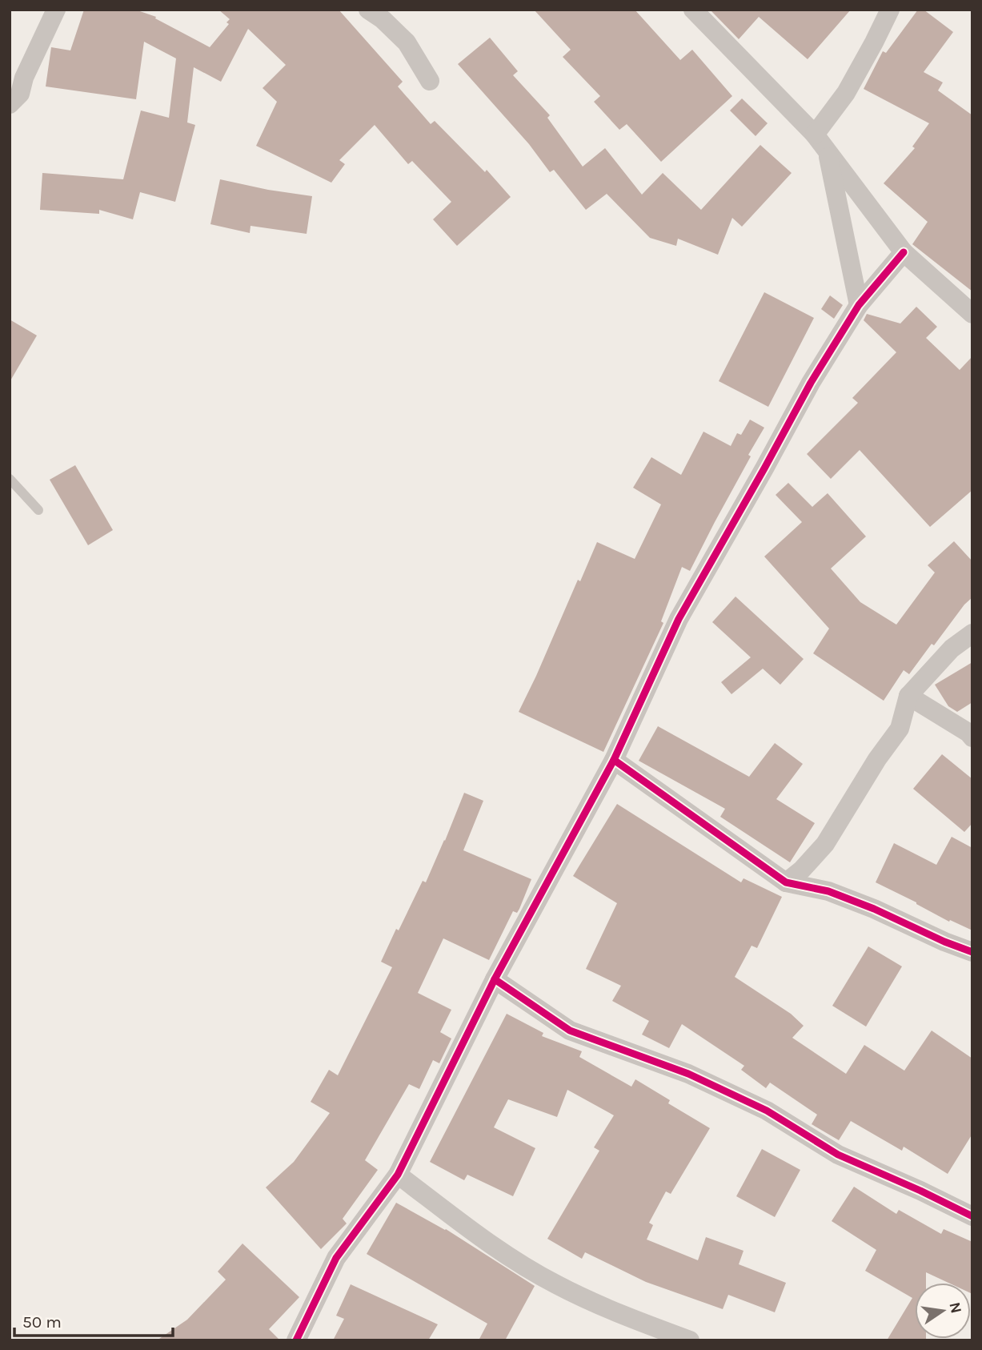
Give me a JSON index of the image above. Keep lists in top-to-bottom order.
{
  "scale_bar": "50 m",
  "north": "right"
}
